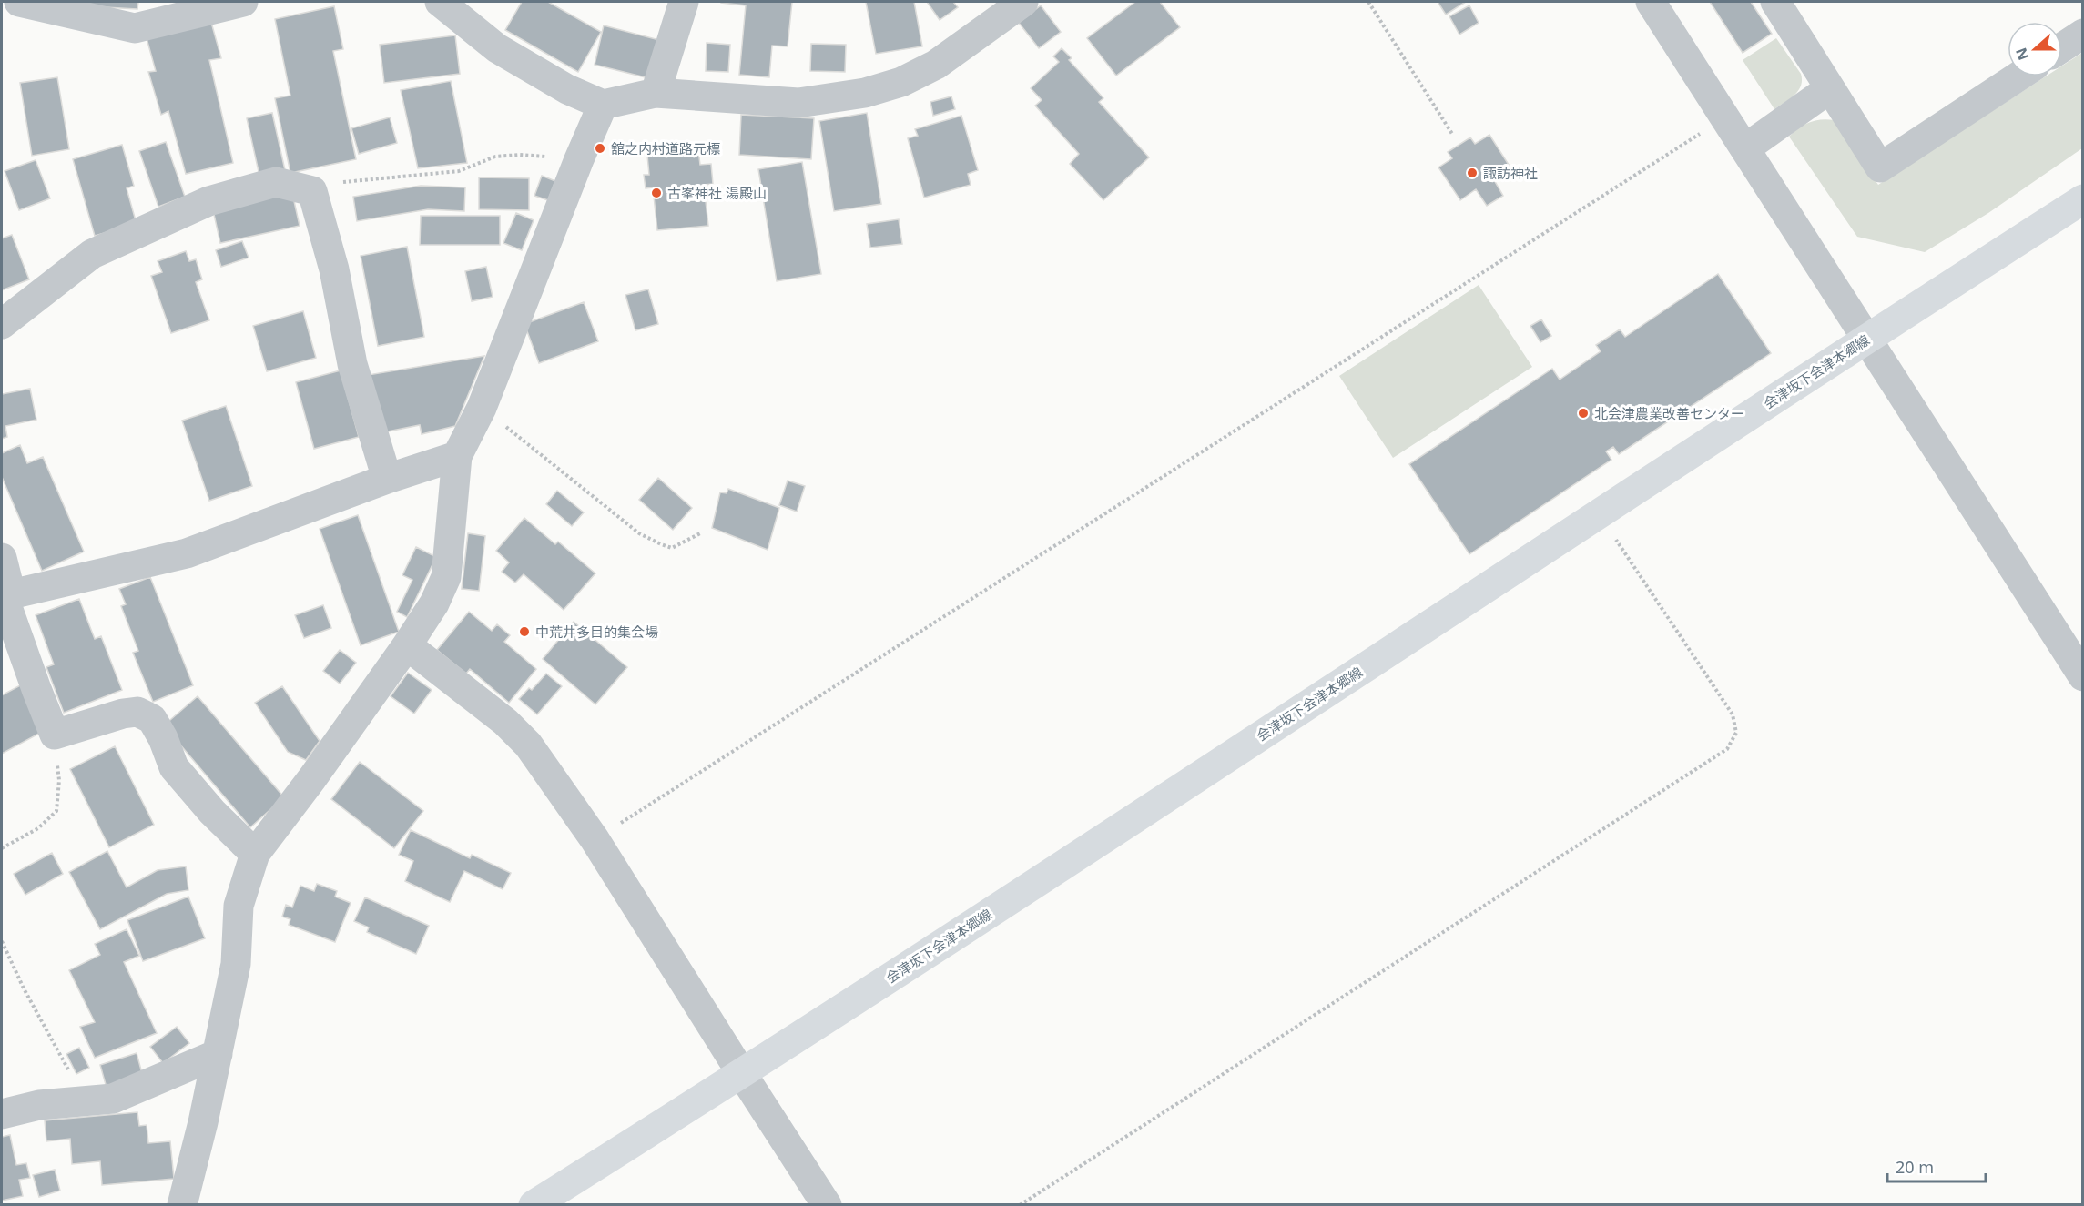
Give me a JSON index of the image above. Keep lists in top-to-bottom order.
{
  "streets": {
    "main road": ["会津坂下会津本郷線"]
  },
  "places": [
    "舘之内村道路元標",
    "諏訪神社",
    "古峯神社 湯殿山",
    "北会津農業改善センター",
    "中荒井多目的集会場"
  ],
  "scale_bar": "20 m",
  "north": "left"
}
